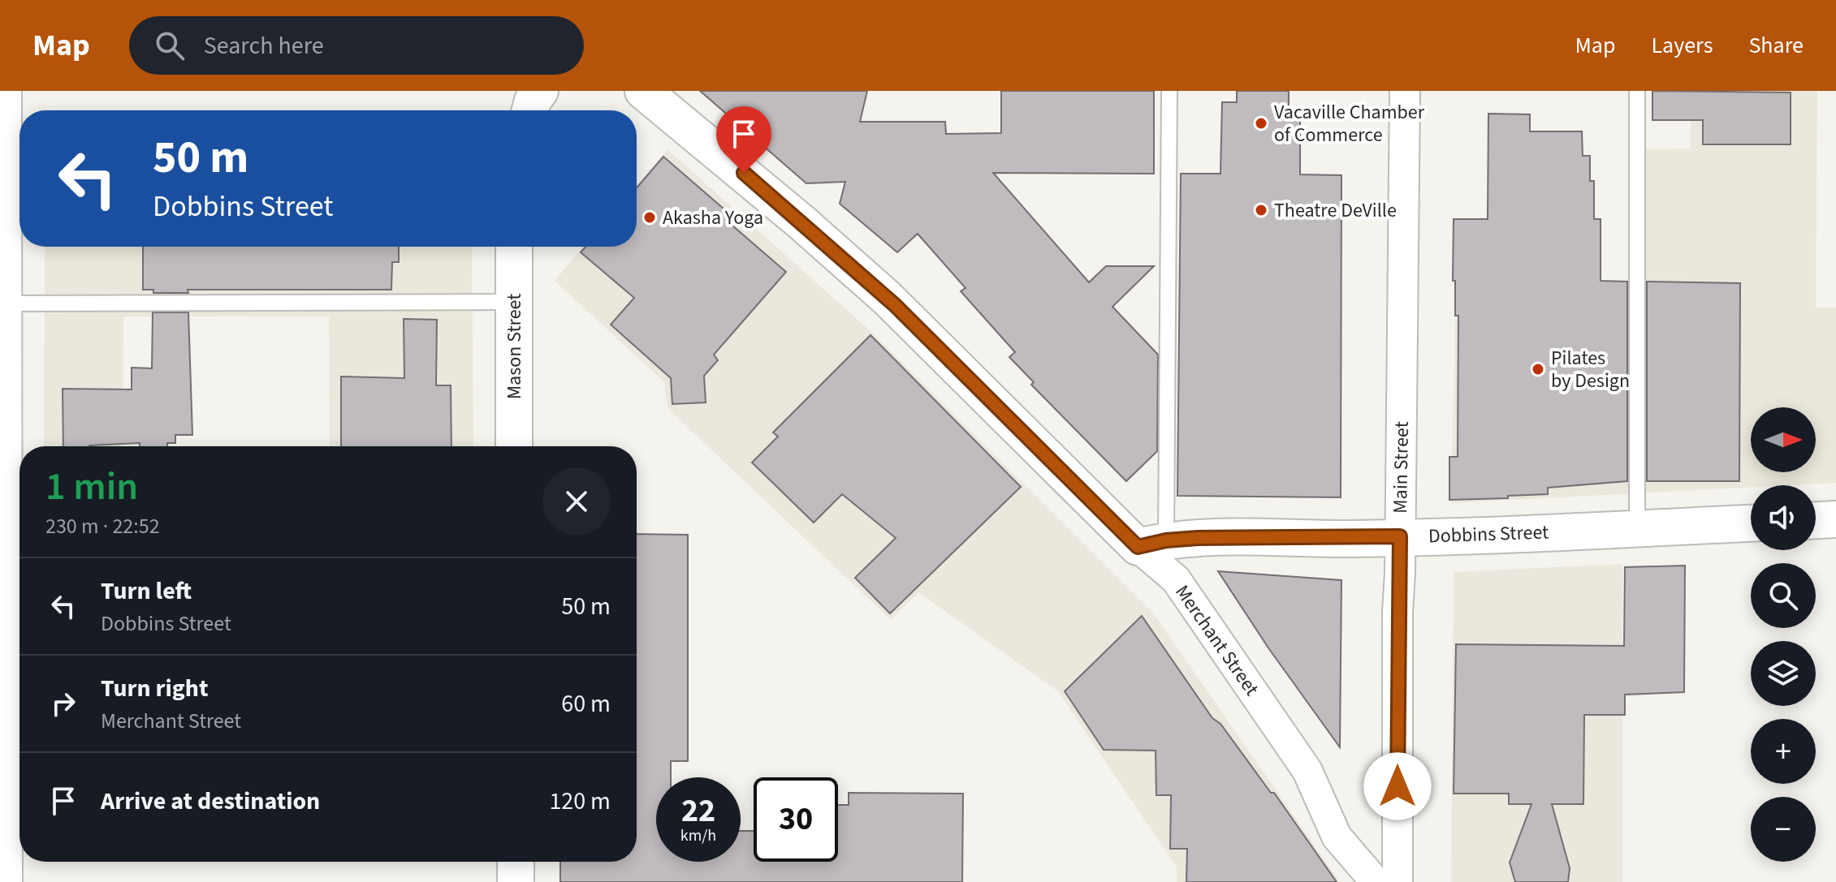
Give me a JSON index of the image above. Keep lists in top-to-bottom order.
{
  "streets": {
    "main road": ["Mason Street", "Dobbins Street", "Merchant Street"],
    "street": ["Main Street"]
  },
  "crossings": [
    ["Main Street", "Dobbins Street"],
    ["Dobbins Street", "Merchant Street"]
  ],
  "places": [
    "Vacaville Chamber of Commerce",
    "Theatre DeVille",
    "Akasha Yoga",
    "Pilates by Design"
  ],
  "north": "right",
  "page": {
    "header": "Map",
    "search": "Search here",
    "nav": ["Map", "Layers", "Share"],
    "turn": ["50 m", "Dobbins Street"],
    "map_buttons": ["+", "−"],
    "heading": ["1 min", "230 m · 22:52"],
    "list": [
      {
        "name": "Turn left",
        "note": "Dobbins Street",
        "value": "50 m"
      },
      {
        "name": "Turn right",
        "note": "Merchant Street",
        "value": "60 m"
      },
      {
        "name": "Arrive at destination",
        "value": "120 m"
      }
    ],
    "speed": "22 km/h",
    "limit": "30"
  }
}
